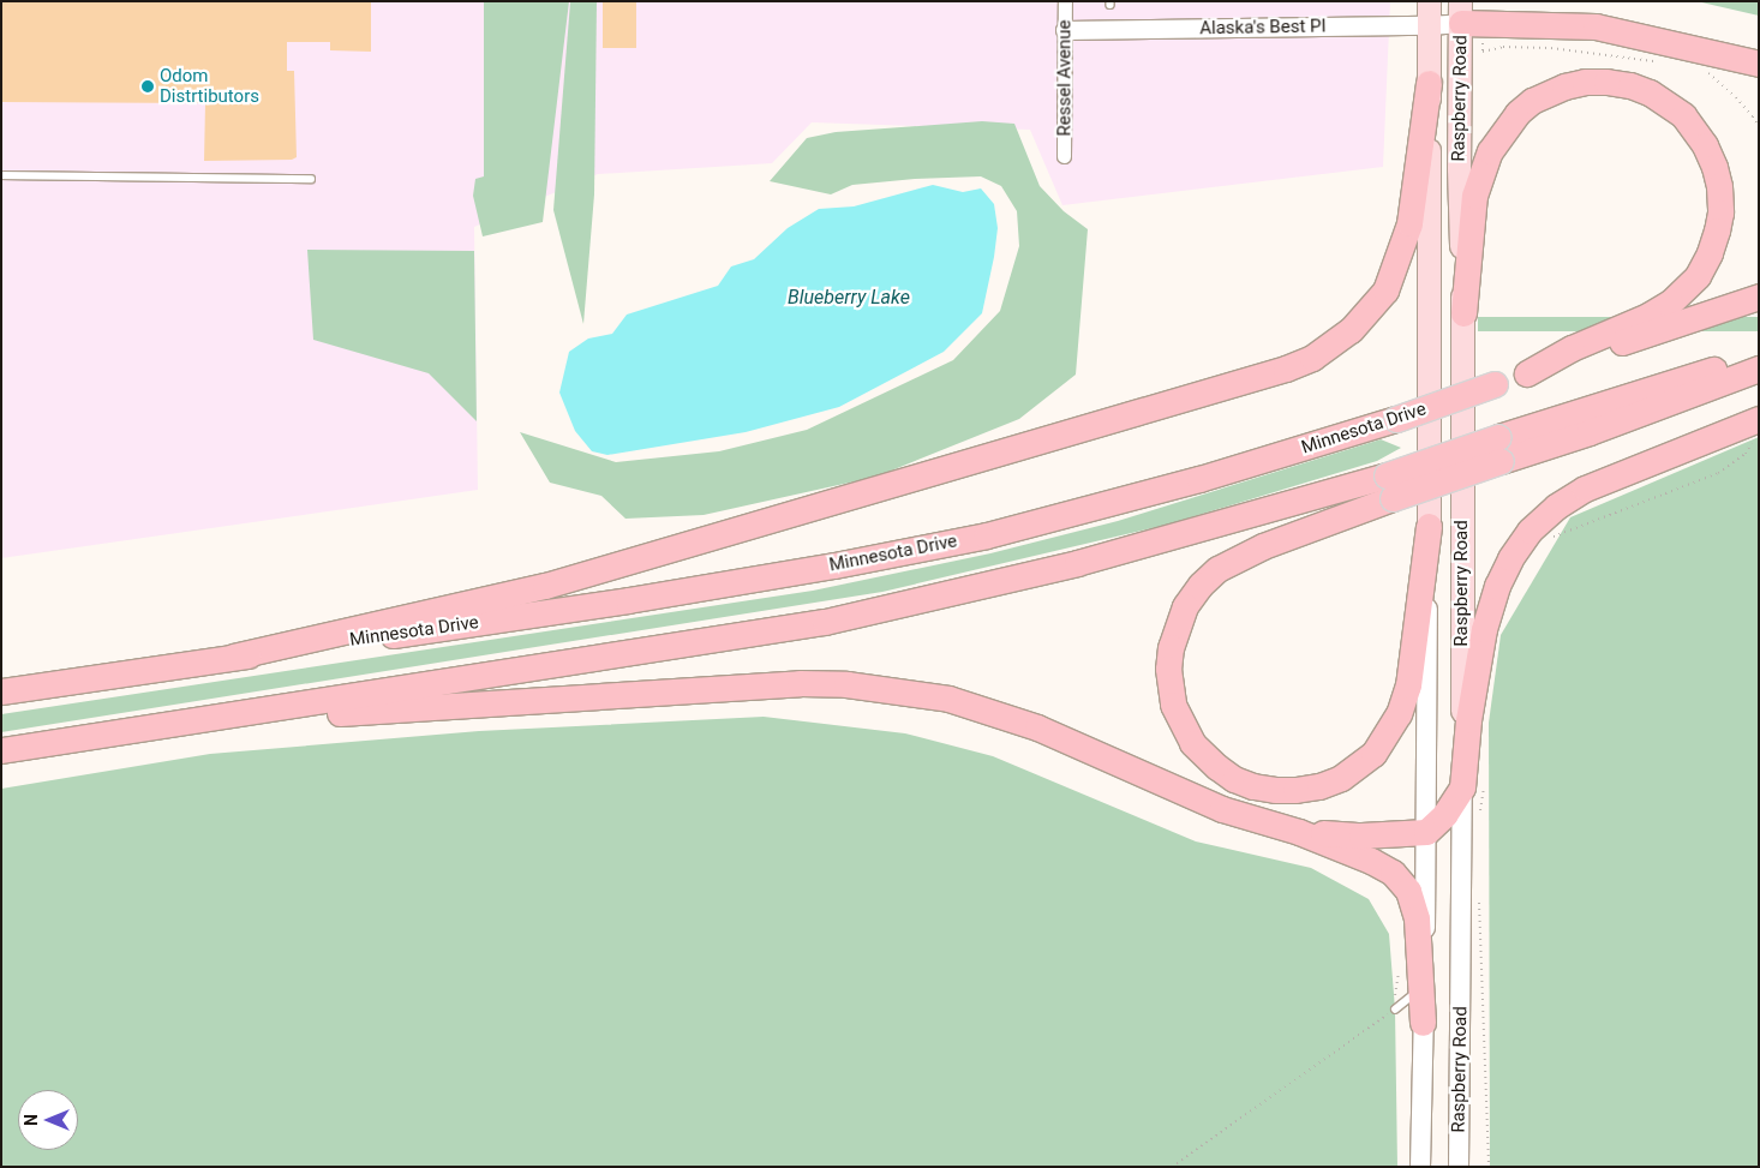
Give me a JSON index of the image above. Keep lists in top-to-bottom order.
{
  "streets": {
    "highway": ["Minnesota Drive"],
    "main road": ["Raspberry Road"],
    "street": ["Alaska's Best PI", "Ressel Avenue"]
  },
  "crossings": [
    ["Alaska's Best PI", "Ressel Avenue"],
    ["Alaska's Best PI", "Raspberry Road"]
  ],
  "water": ["Blueberry Lake"],
  "places": ["Odom Distrtibutors"],
  "north": "left"
}
